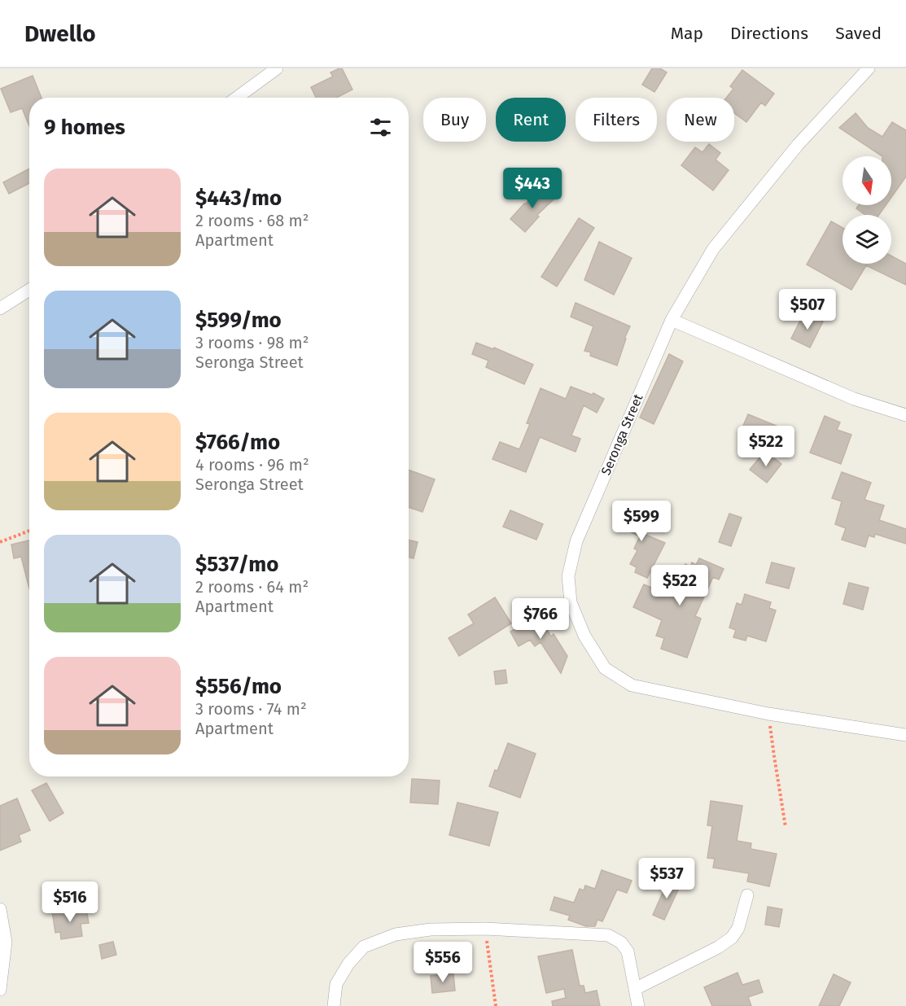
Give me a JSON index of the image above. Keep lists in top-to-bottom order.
{
  "streets": {
    "street": ["Seronga Street"]
  },
  "north": "bottom",
  "page": {
    "header": "Dwello",
    "nav": ["Map", "Directions", "Saved"],
    "chip": [
      "Buy",
      "Rent",
      "Filters",
      "New"
    ],
    "heading": "9 homes",
    "list": [
      {
        "name": "$443/mo",
        "note": "2 rooms · 68 m² · Apartment"
      },
      {
        "name": "$599/mo",
        "note": "3 rooms · 98 m² · Seronga Street"
      },
      {
        "name": "$766/mo",
        "note": "4 rooms · 96 m² · Seronga Street"
      },
      {
        "name": "$537/mo",
        "note": "2 rooms · 64 m² · Apartment"
      },
      {
        "name": "$556/mo",
        "note": "3 rooms · 74 m² · Apartment"
      }
    ],
    "price": [
      "$443",
      "$507",
      "$522",
      "$599",
      "$522",
      "$766",
      "$537",
      "$516",
      "$556"
    ]
  }
}
